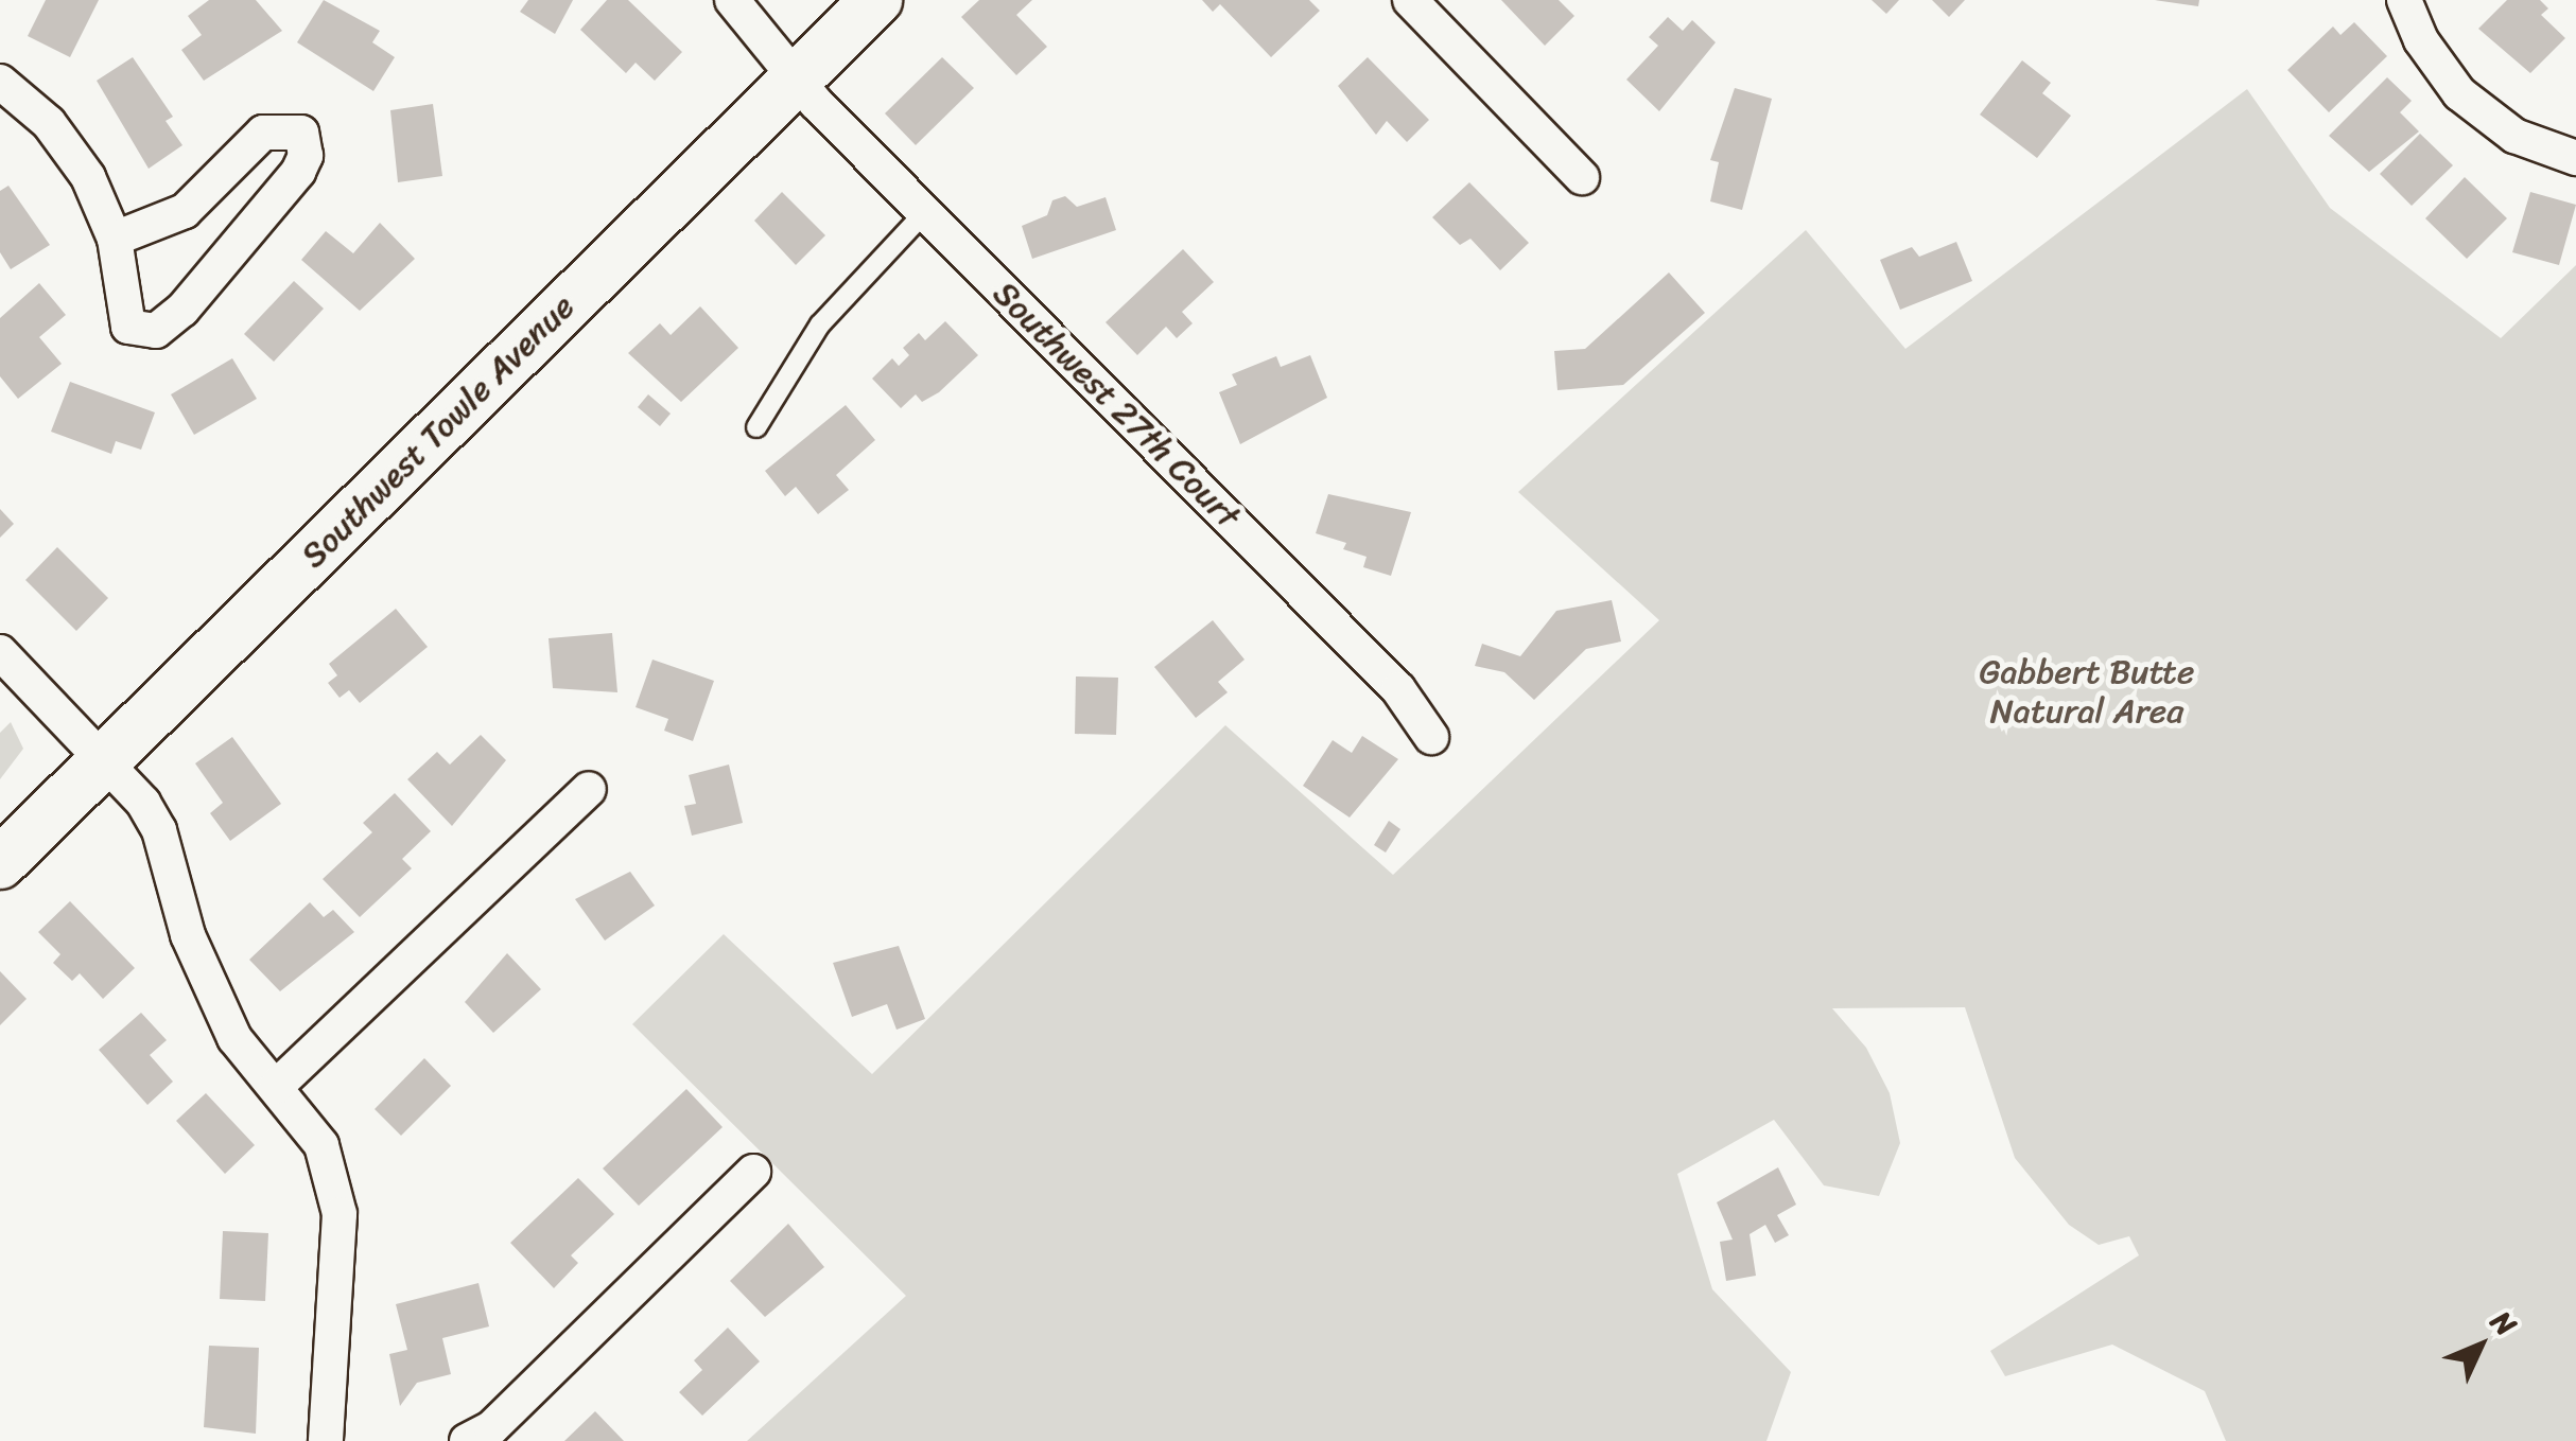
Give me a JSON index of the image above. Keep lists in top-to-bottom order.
{
  "streets": {
    "main road": ["Southwest Towle Avenue"],
    "street": ["Southwest 27th Court"]
  },
  "crossings": [
    ["Southwest 27th Court", "Southwest Towle Avenue"]
  ],
  "parks": ["Gabbert Butte Natural Area"],
  "north": "top right"
}
